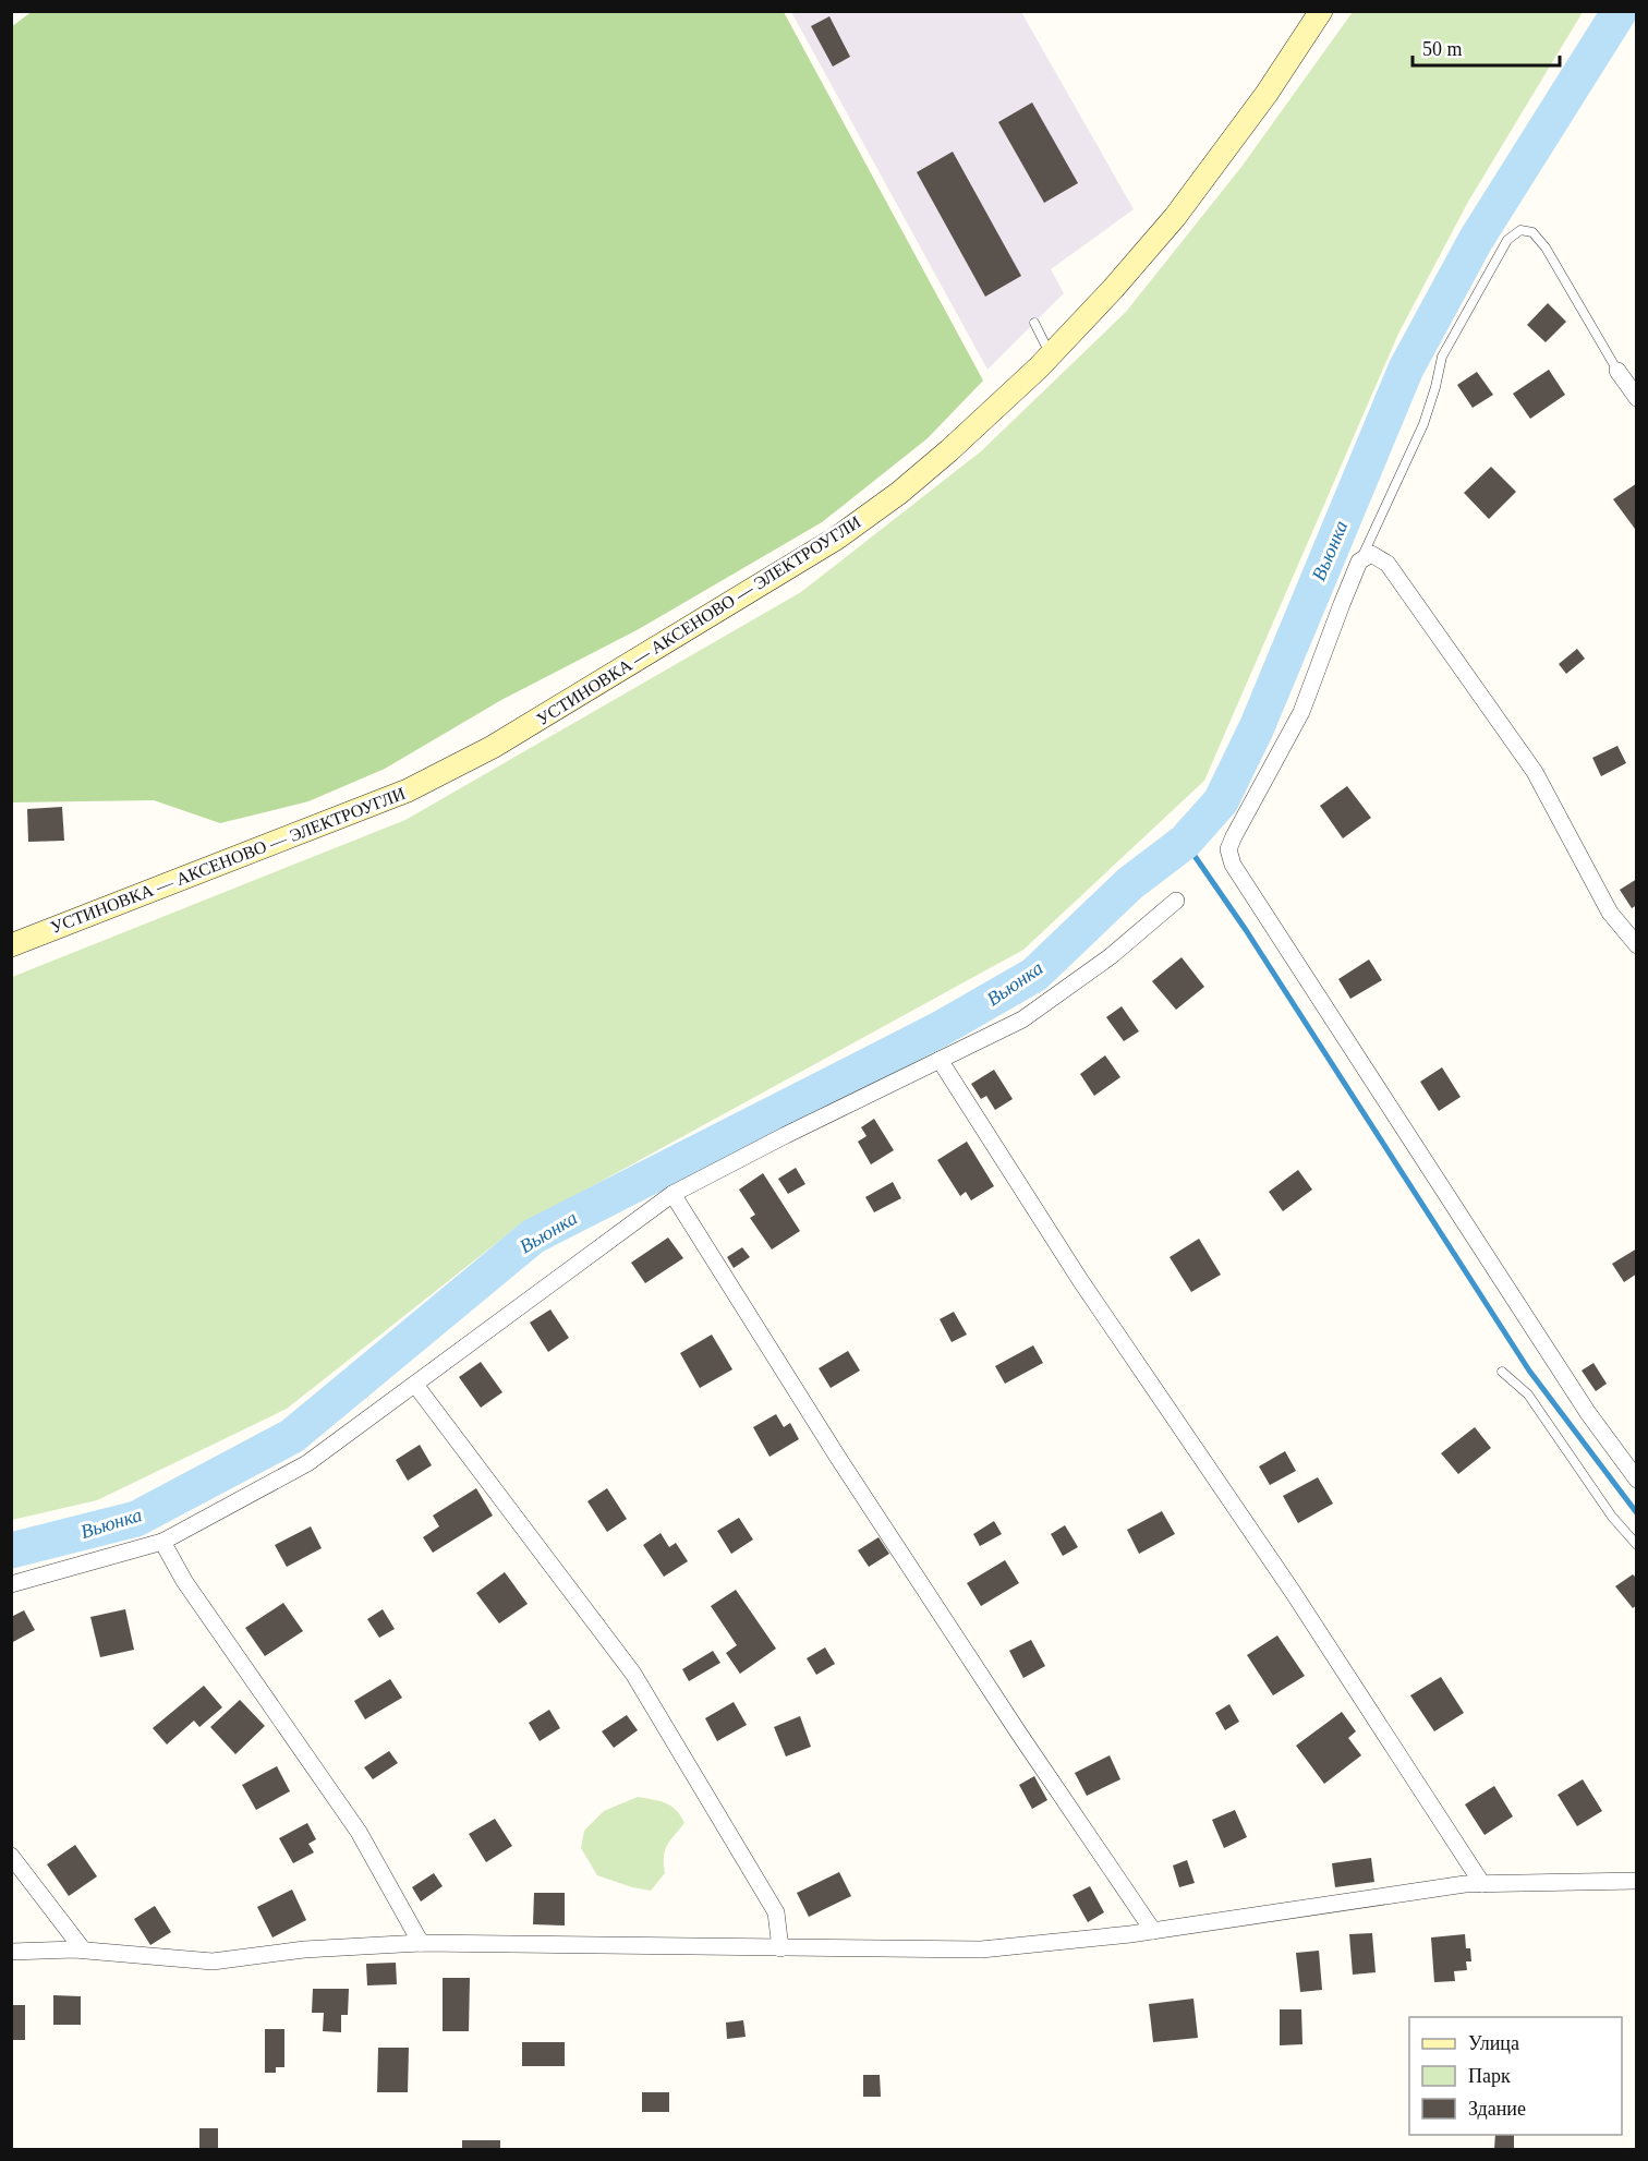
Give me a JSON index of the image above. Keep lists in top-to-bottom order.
{
  "streets": {
    "main road": ["УСТИНОВКА — АКСЕНОВО — ЭЛЕКТРОУГЛИ"]
  },
  "water": ["Вьюнка"],
  "legend": ["Улица", "Парк", "Здание"],
  "scale_bar": "50 m"
}
